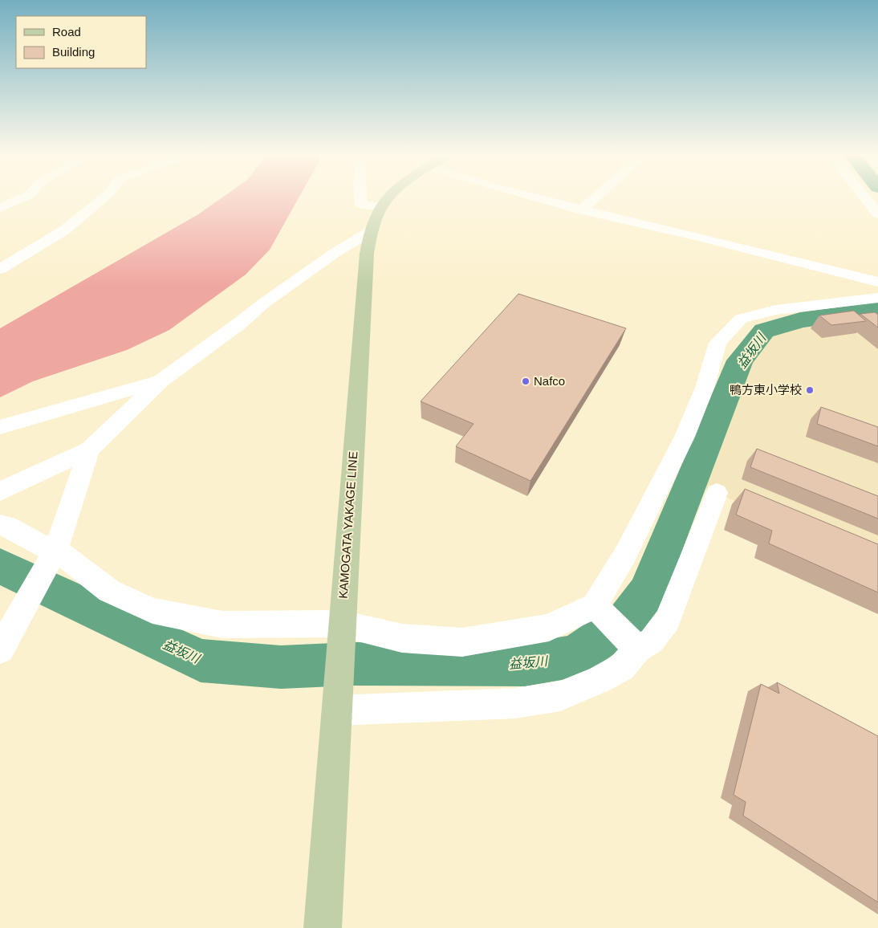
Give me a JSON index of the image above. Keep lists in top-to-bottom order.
{
  "streets": {
    "main road": ["KAMOGATA YAKAGE LINE"]
  },
  "water": ["益坂川"],
  "places": ["Nafco", "鴨方東小学校"],
  "legend": ["Road", "Building"]
}
